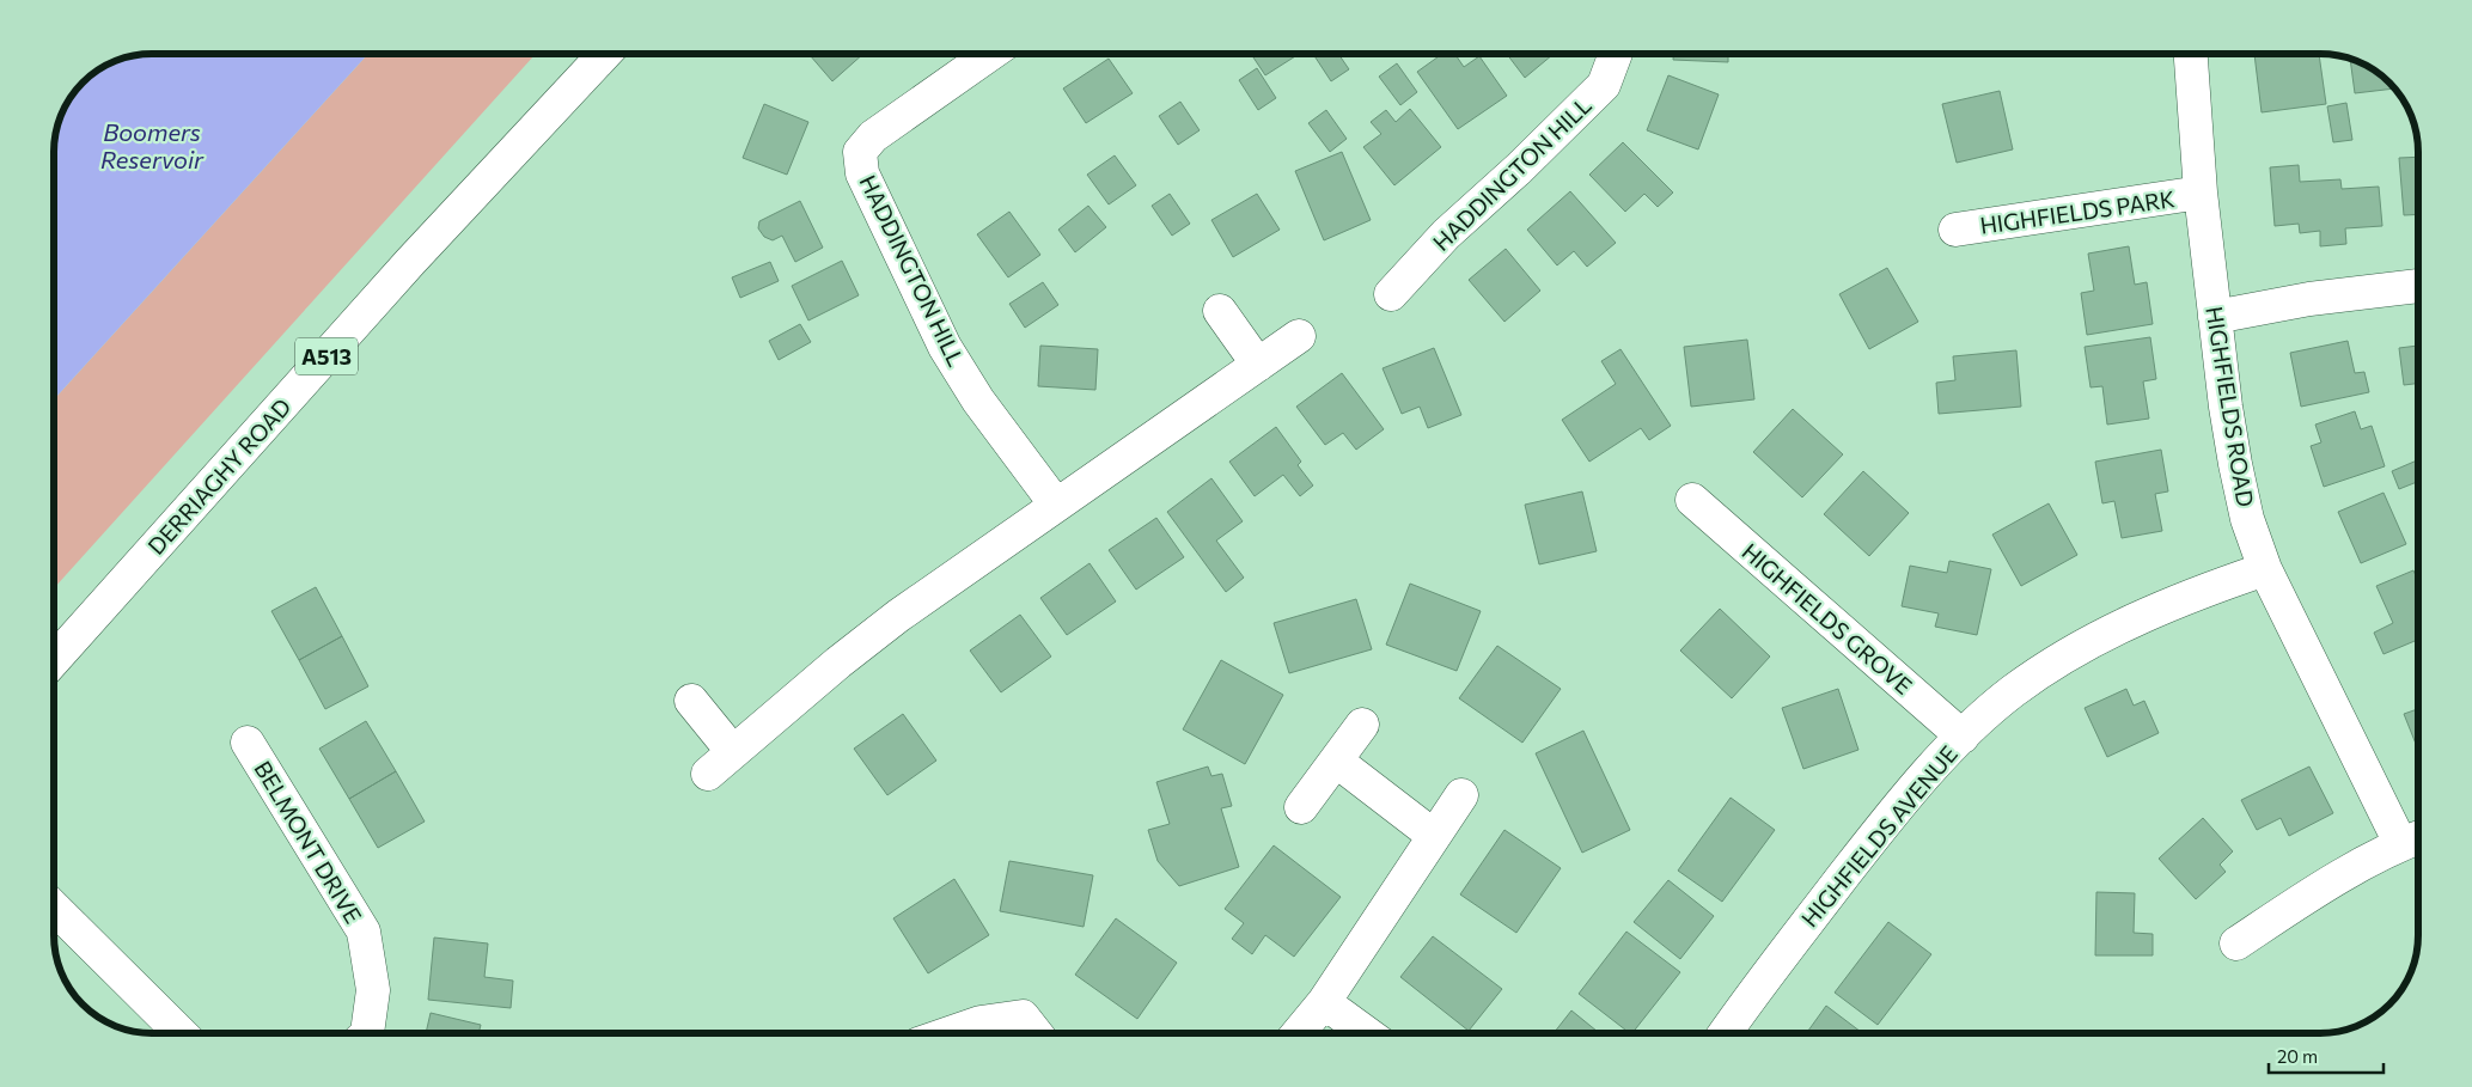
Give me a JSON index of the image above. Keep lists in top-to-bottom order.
{
  "streets": {
    "street": [
      "HADDINGTON HILL",
      "HIGHFIELDS PARK",
      "A513",
      "HIGHFIELDS ROAD",
      "DERRIAGHY ROAD",
      "HIGHFIELDS GROVE",
      "HIGHFIELDS AVENUE",
      "BELMONT DRIVE"
    ]
  },
  "crossings": [
    ["HIGHFIELDS PARK", "HIGHFIELDS ROAD"],
    ["HIGHFIELDS ROAD", "HIGHFIELDS AVENUE"],
    ["HIGHFIELDS GROVE", "HIGHFIELDS AVENUE"]
  ],
  "water": ["Boomers Reservoir"],
  "scale_bar": "20 m"
}
